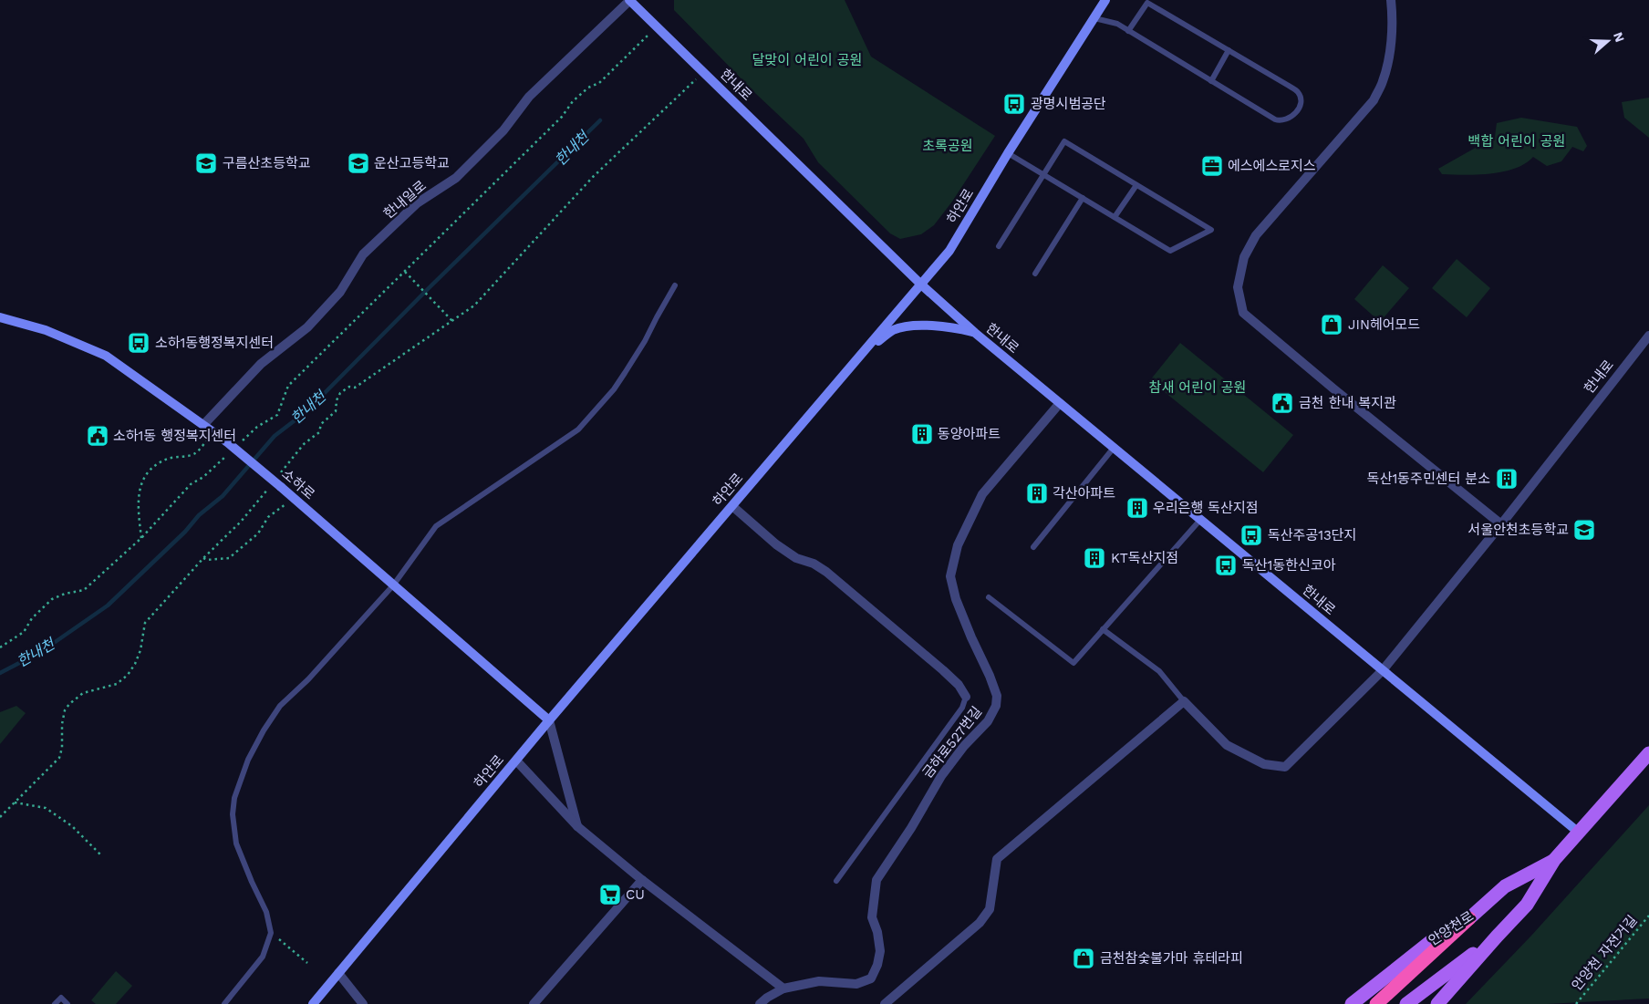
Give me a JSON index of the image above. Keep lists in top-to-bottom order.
{
  "streets": {
    "main road": [
      "한내로",
      "하안로",
      "소하로",
      "안양천로"
    ],
    "street": ["한내일로", "금하로527번길"],
    "path": ["안양천 자전거길"]
  },
  "crossings": [
    ["한내로", "한내일로"],
    ["한내로", "하안로"],
    ["한내로", "금하로527번길"],
    ["한내로", "안양천로"],
    ["한내일로", "소하로"],
    ["하안로", "소하로"]
  ],
  "water": ["한내천"],
  "parks": [
    "달맞이 어린이 공원",
    "백합 어린이 공원",
    "초록공원",
    "참새 어린이 공원"
  ],
  "places": {
    "bus stop": [
      "광명시범공단",
      "소하1동행정복지센터",
      "독산주공13단지",
      "독산1동한신코아"
    ],
    "school or university": ["구름산초등학교", "운산고등학교", "서울안천초등학교"],
    "office": ["에스에스로지스"],
    "shop": ["JIN헤어모드", "금천참숯불가마 휴테라피"],
    "public building": ["금천 한내 복지관", "소하1동 행정복지센터"],
    "building": [
      "동양아파트",
      "독산1동주민센터 분소",
      "각산아파트",
      "우리은행 독산지점",
      "KT독산지점"
    ],
    "supermarket": ["CU"]
  },
  "north": "right"
}
